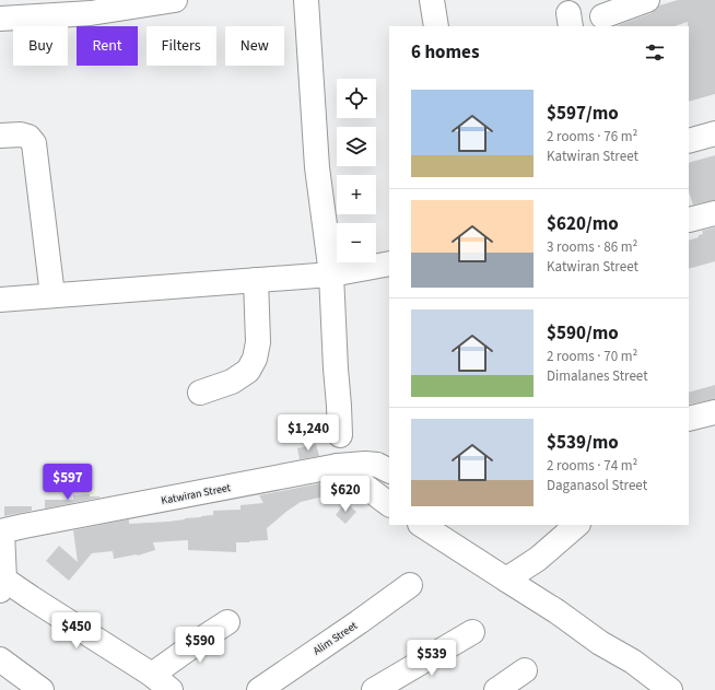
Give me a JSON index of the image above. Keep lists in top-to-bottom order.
{
  "streets": {
    "street": ["Katwiran Street", "Alim Street"]
  },
  "page": {
    "chip": [
      "Buy",
      "Rent",
      "Filters",
      "New"
    ],
    "heading": "6 homes",
    "map_buttons": ["+", "−"],
    "list": [
      {
        "name": "$597/mo",
        "note": "2 rooms · 76 m² · Katwiran Street"
      },
      {
        "name": "$620/mo",
        "note": "3 rooms · 86 m² · Katwiran Street"
      },
      {
        "name": "$590/mo",
        "note": "2 rooms · 70 m² · Dimalanes Street"
      },
      {
        "name": "$539/mo",
        "note": "2 rooms · 74 m² · Daganasol Street"
      }
    ],
    "price": [
      "$1,240",
      "$597",
      "$620",
      "$450",
      "$590",
      "$539"
    ]
  }
}
